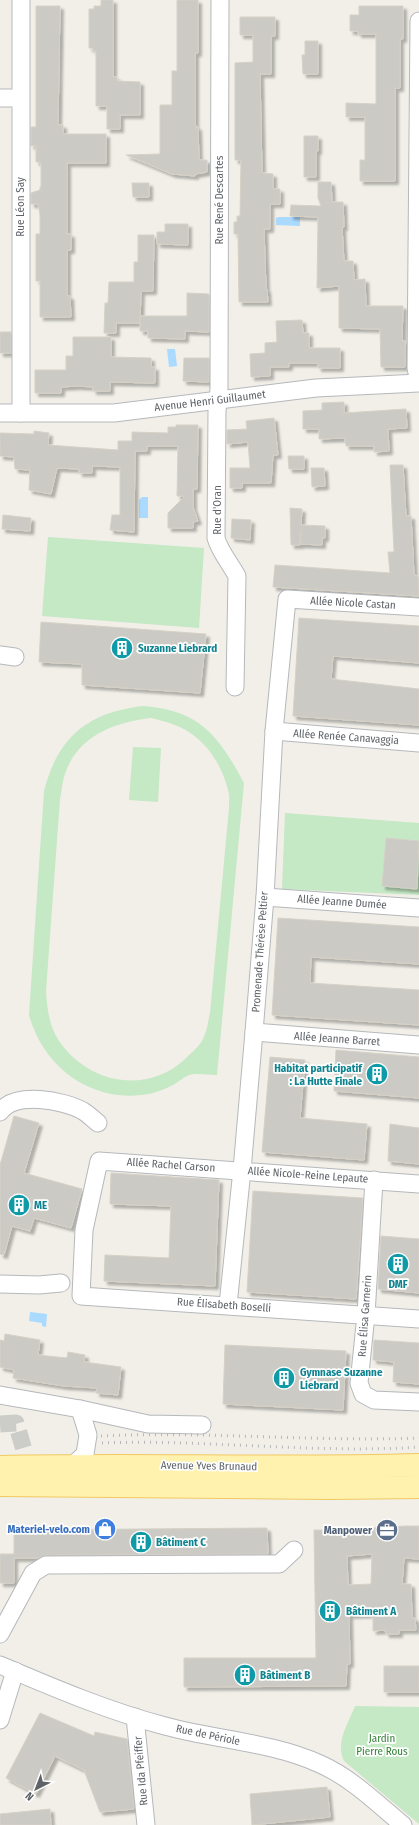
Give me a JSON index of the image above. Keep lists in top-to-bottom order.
{
  "streets": {
    "main road": ["Avenue Yves Brunaud"],
    "street": [
      "Rue René Descartes",
      "Rue Léon Say",
      "Avenue Henri Guillaumet",
      "Rue d'Oran",
      "Allée Nicole Castan",
      "Allée Renée Canavaggia",
      "Allée Jeanne Dumée",
      "Promenade Thérèse Peltier",
      "Allée Jeanne Barret",
      "Allée Rachel Carson",
      "Allée Nicole-Reine Lepaute",
      "Rue Élisabeth Boselli",
      "Rue Élisa Garnerin",
      "Rue de Périole",
      "Rue Ida Pfeiffer"
    ]
  },
  "crossings": [
    ["Rue René Descartes", "Avenue Henri Guillaumet"],
    ["Rue René Descartes", "Rue d'Oran"],
    ["Rue Léon Say", "Avenue Henri Guillaumet"],
    ["Avenue Henri Guillaumet", "Rue d'Oran"],
    ["Allée Nicole Castan", "Promenade Thérèse Peltier"],
    ["Allée Renée Canavaggia", "Promenade Thérèse Peltier"],
    ["Allée Jeanne Dumée", "Promenade Thérèse Peltier"],
    ["Promenade Thérèse Peltier", "Allée Jeanne Barret"],
    ["Promenade Thérèse Peltier", "Allée Rachel Carson"],
    ["Promenade Thérèse Peltier", "Allée Nicole-Reine Lepaute"],
    ["Promenade Thérèse Peltier", "Rue Élisabeth Boselli"],
    ["Allée Rachel Carson", "Allée Nicole-Reine Lepaute"],
    ["Allée Rachel Carson", "Rue Élisabeth Boselli"],
    ["Allée Nicole-Reine Lepaute", "Rue Élisa Garnerin"],
    ["Rue Élisabeth Boselli", "Rue Élisa Garnerin"],
    ["Rue de Périole", "Rue Ida Pfeiffer"]
  ],
  "parks": ["Jardin Pierre Rous"],
  "places": {
    "building": [
      "Suzanne Liebrard",
      "Habitat participatif : La Hutte Finale",
      "ME",
      "DMF",
      "Gymnase Suzanne Liebrard",
      "Bâtiment C",
      "Bâtiment A",
      "Bâtiment B"
    ],
    "shop": ["Materiel-velo.com"],
    "office": ["Manpower"]
  },
  "north": "bottom left"
}
